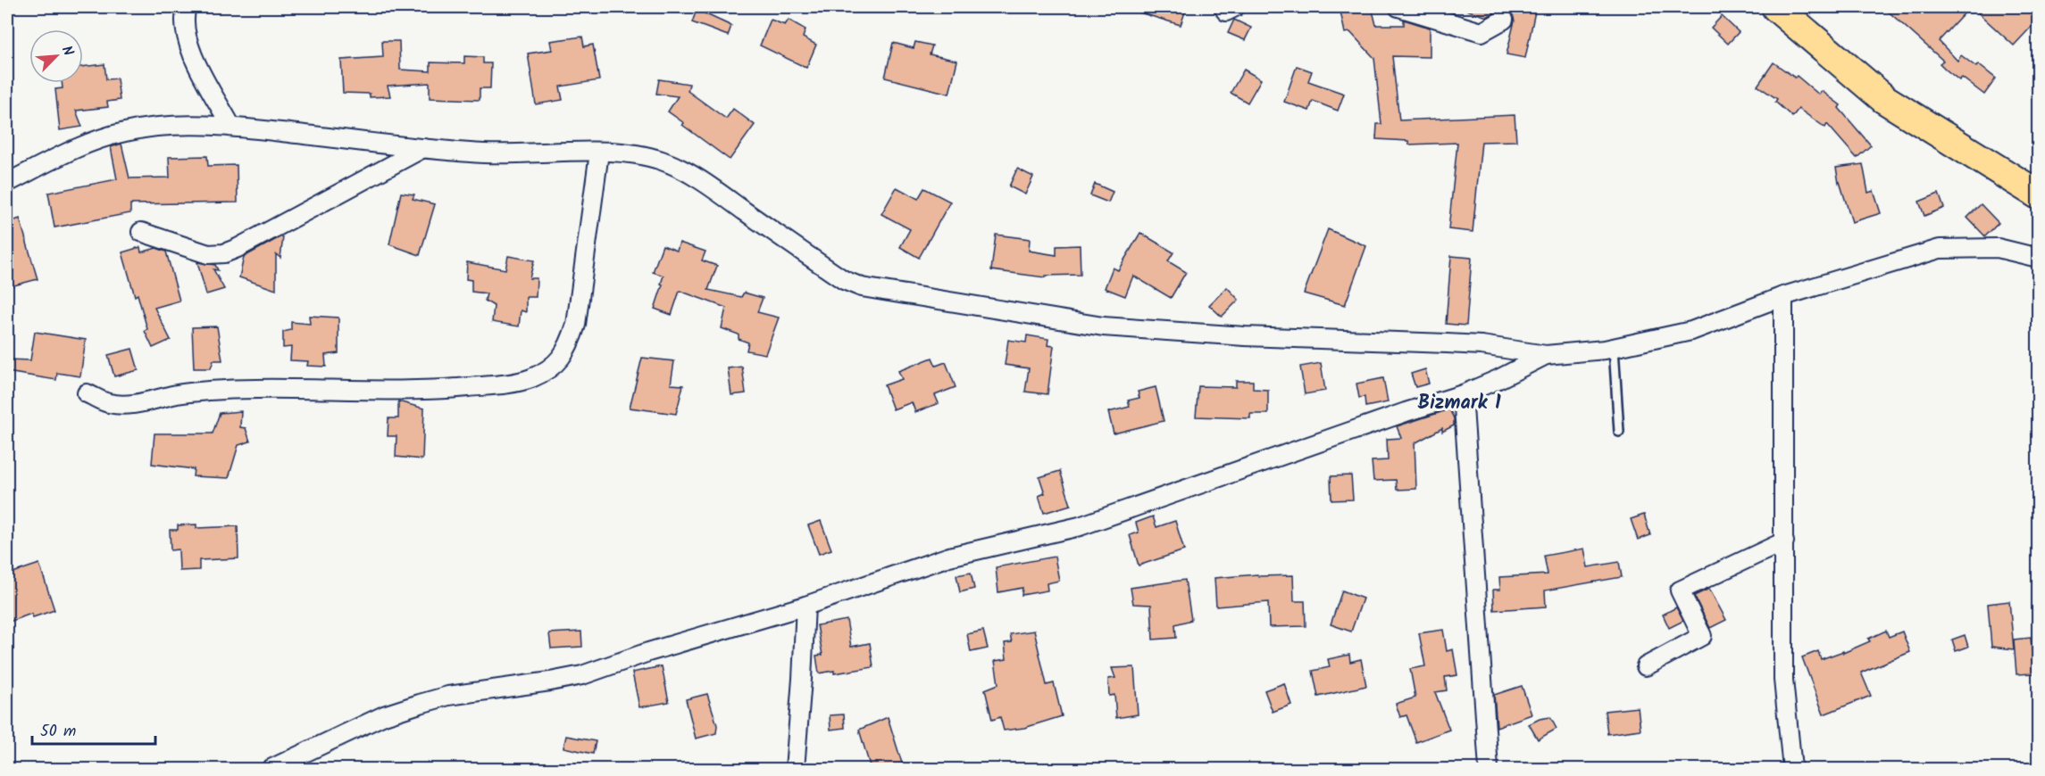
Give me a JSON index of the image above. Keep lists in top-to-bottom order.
{
  "districts": ["Bizmark 1"],
  "scale_bar": "50 m",
  "north": "top right"
}
